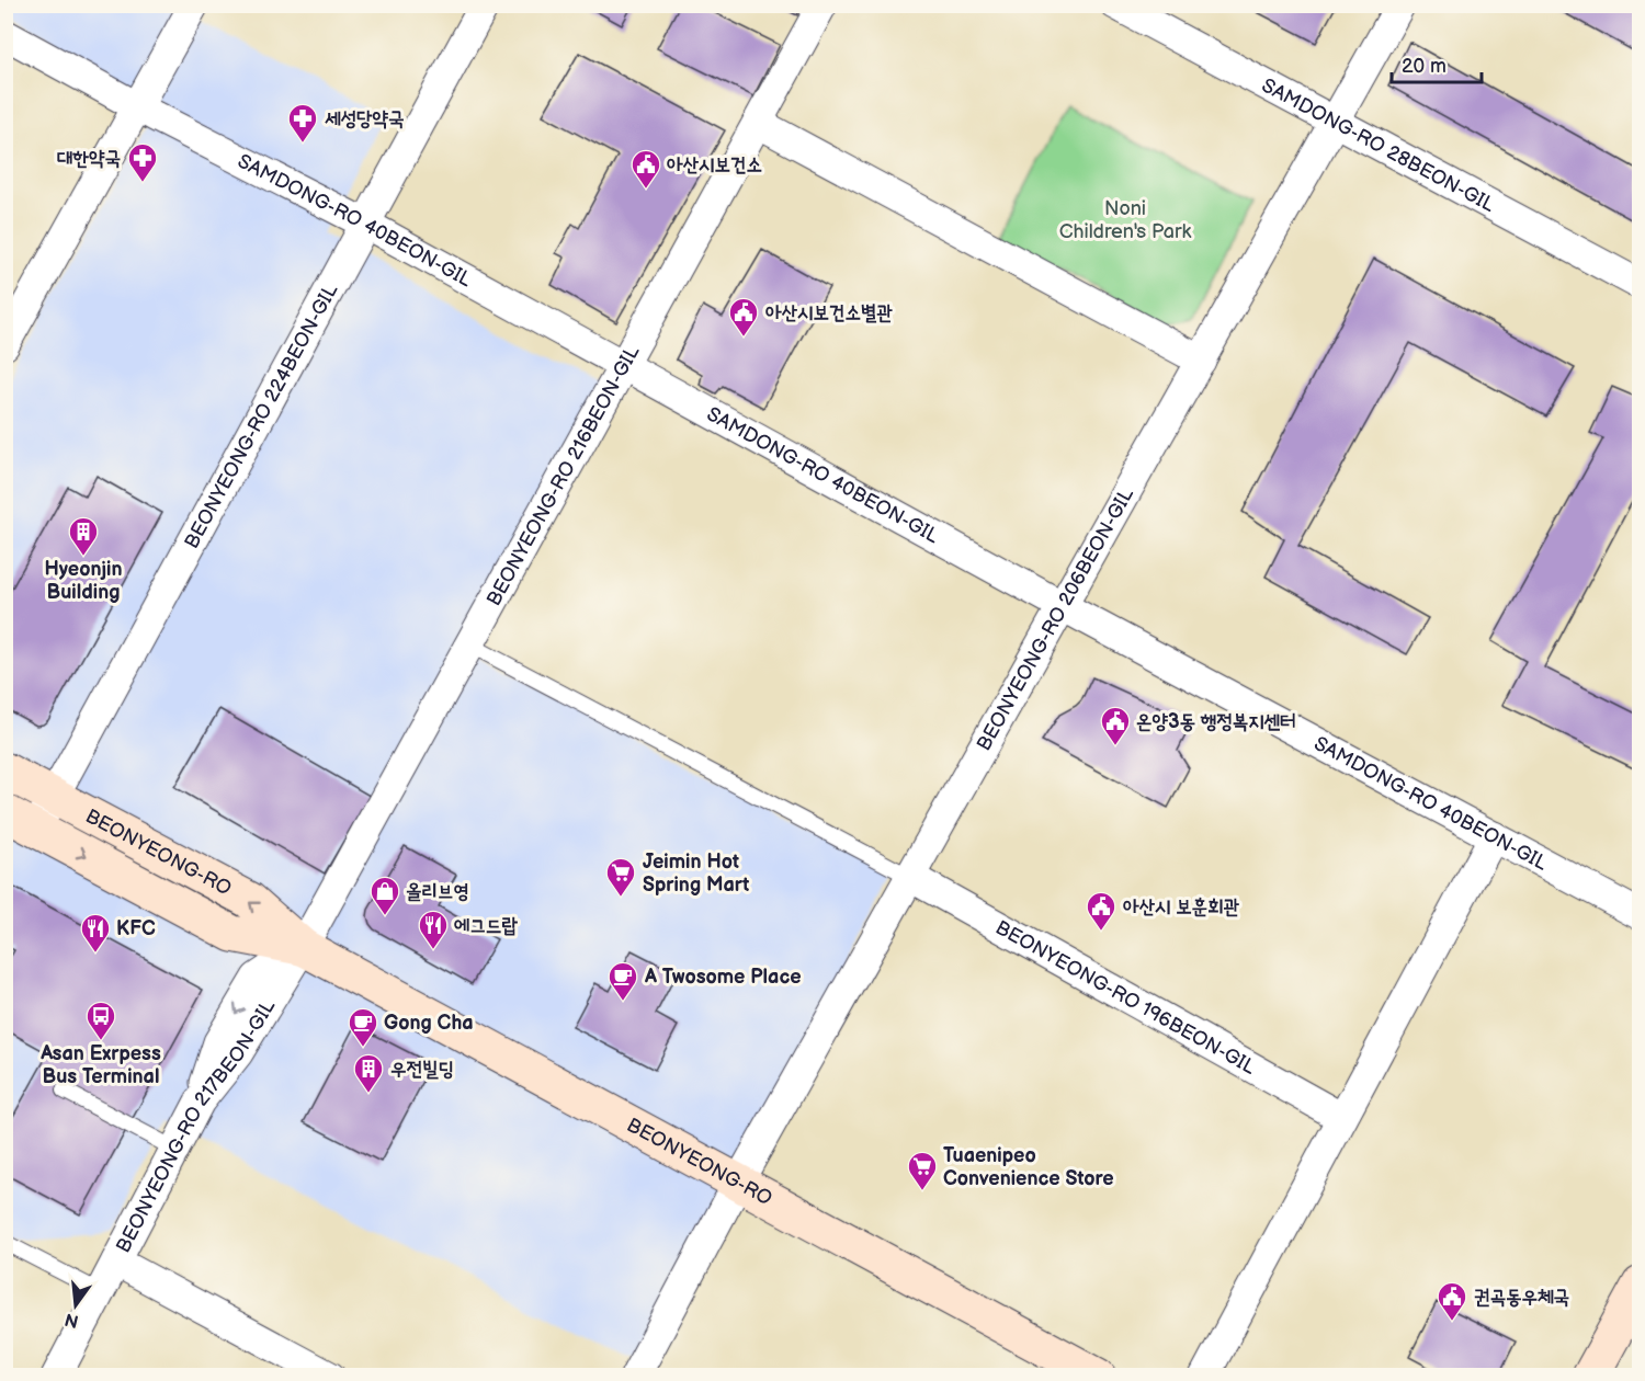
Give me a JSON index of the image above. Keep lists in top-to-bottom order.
{
  "streets": {
    "street": [
      "SAMDONG-RO 28BEON-GIL",
      "SAMDONG-RO 40BEON-GIL",
      "BEONYEONG-RO 224BEON-GIL",
      "BEONYEONG-RO 216BEON-GIL",
      "BEONYEONG-RO 206BEON-GIL",
      "BEONYEONG-RO",
      "BEONYEONG-RO 196BEON-GIL",
      "BEONYEONG-RO 217BEON-GIL"
    ]
  },
  "crossings": [
    ["SAMDONG-RO 28BEON-GIL", "BEONYEONG-RO 206BEON-GIL"],
    ["SAMDONG-RO 40BEON-GIL", "BEONYEONG-RO 224BEON-GIL"],
    ["SAMDONG-RO 40BEON-GIL", "BEONYEONG-RO 216BEON-GIL"],
    ["SAMDONG-RO 40BEON-GIL", "BEONYEONG-RO 206BEON-GIL"],
    ["BEONYEONG-RO 224BEON-GIL", "BEONYEONG-RO"],
    ["BEONYEONG-RO 216BEON-GIL", "BEONYEONG-RO"],
    ["BEONYEONG-RO 216BEON-GIL", "BEONYEONG-RO 217BEON-GIL"],
    ["BEONYEONG-RO 206BEON-GIL", "BEONYEONG-RO"],
    ["BEONYEONG-RO 206BEON-GIL", "BEONYEONG-RO 196BEON-GIL"],
    ["BEONYEONG-RO", "BEONYEONG-RO 217BEON-GIL"]
  ],
  "parks": ["Noni Children's Park"],
  "places": {
    "pharmacy": ["세성당약국", "대한약국"],
    "public building": [
      "아산시보건소",
      "아산시보건소별관",
      "온양3동 행정복지센터",
      "아산시 보훈회관",
      "권곡동우체국"
    ],
    "building": ["Hyeonjin Building", "우전빌딩"],
    "supermarket": ["Jeimin Hot Spring Mart", "Tuaenipeo Convenience Store"],
    "shop": ["올리브영"],
    "restaurant": ["에그드랍", "KFC"],
    "cafe": ["A Twosome Place", "Gong Cha"],
    "bus stop": ["Asan Exrpess Bus Terminal"]
  },
  "scale_bar": "20 m",
  "north": "bottom"
}
